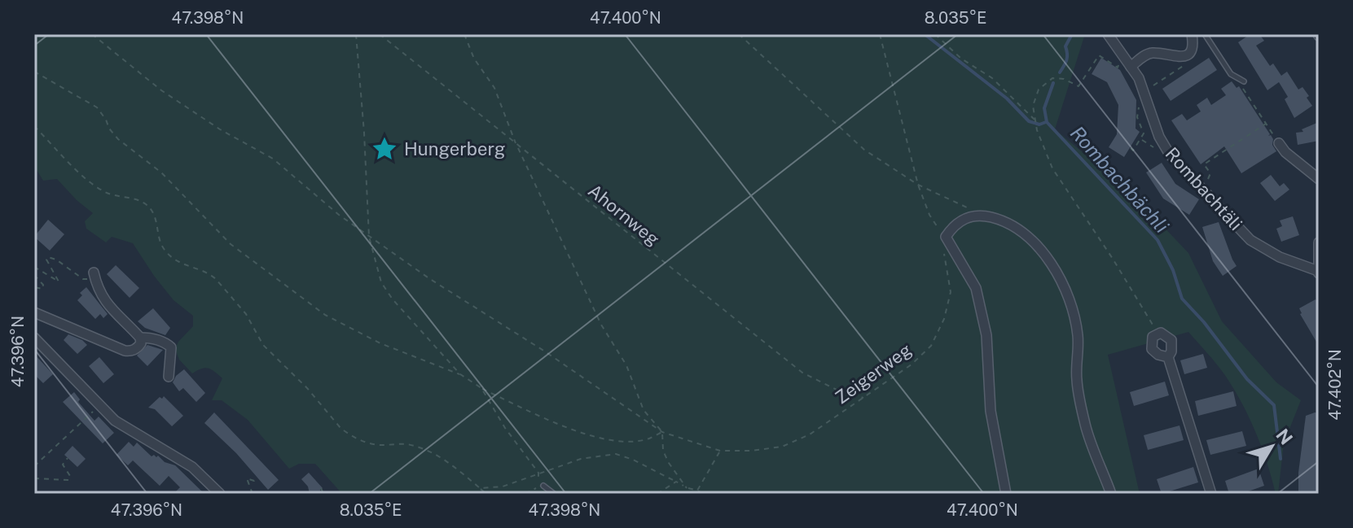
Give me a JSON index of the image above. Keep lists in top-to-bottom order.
{
  "streets": {
    "street": ["Rombachtäli"],
    "path": ["Ahornweg", "Zeigerweg"]
  },
  "crossings": [
    ["Ahornweg", "Zeigerweg"]
  ],
  "water": ["Rombachbächli"],
  "places": {
    "place": ["Hungerberg"]
  },
  "north": "top right",
  "coordinates": [
    "47.398°N",
    "47.400°N",
    "8.035°E",
    "47.396°N",
    "47.402°N"
  ]
}
